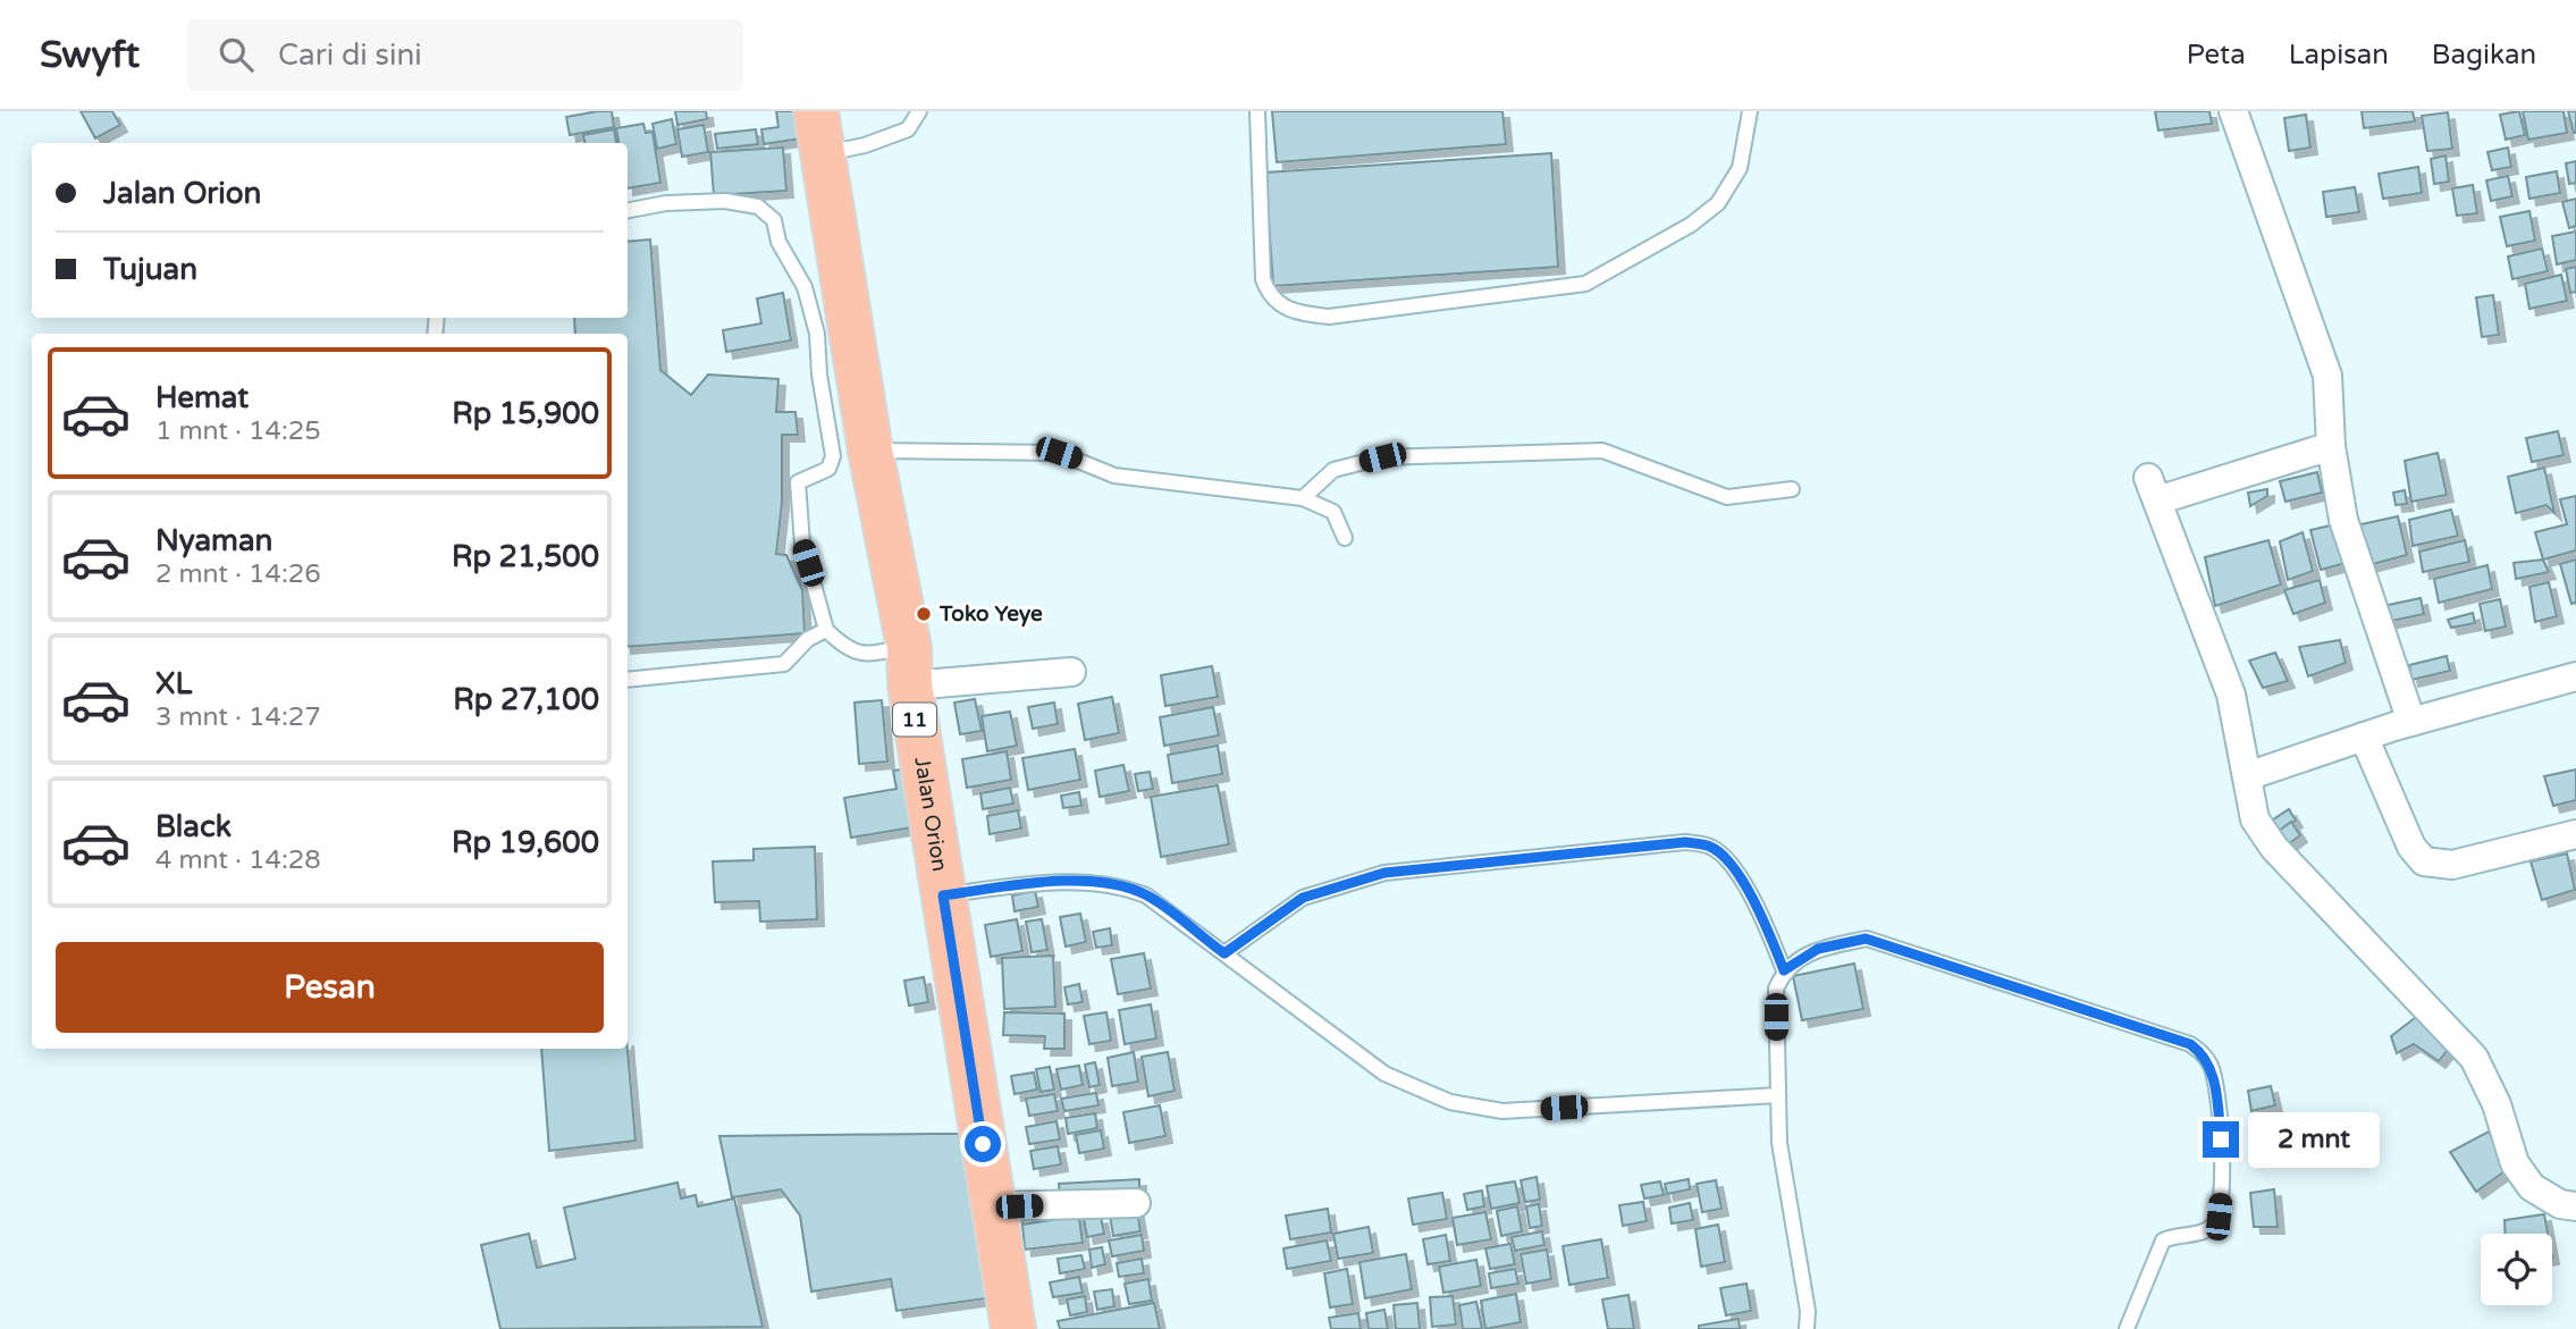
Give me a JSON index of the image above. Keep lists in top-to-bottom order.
{
  "streets": {
    "highway": ["11", "Jalan Orion"]
  },
  "places": ["Toko Yeye"],
  "page": {
    "header": "Swyft",
    "search": "Cari di sini",
    "nav": ["Peta", "Lapisan", "Bagikan"],
    "banner": ["Jalan Orion", "Tujuan"],
    "list": [
      {
        "name": "Hemat",
        "note": "1 mnt · 14:25",
        "value": "Rp 15,900"
      },
      {
        "name": "Nyaman",
        "note": "2 mnt · 14:26",
        "value": "Rp 21,500"
      },
      {
        "name": "XL",
        "note": "3 mnt · 14:27",
        "value": "Rp 27,100"
      },
      {
        "name": "Black",
        "note": "4 mnt · 14:28",
        "value": "Rp 19,600"
      }
    ],
    "buttons": "Pesan",
    "bubble": "2 mnt"
  }
}
